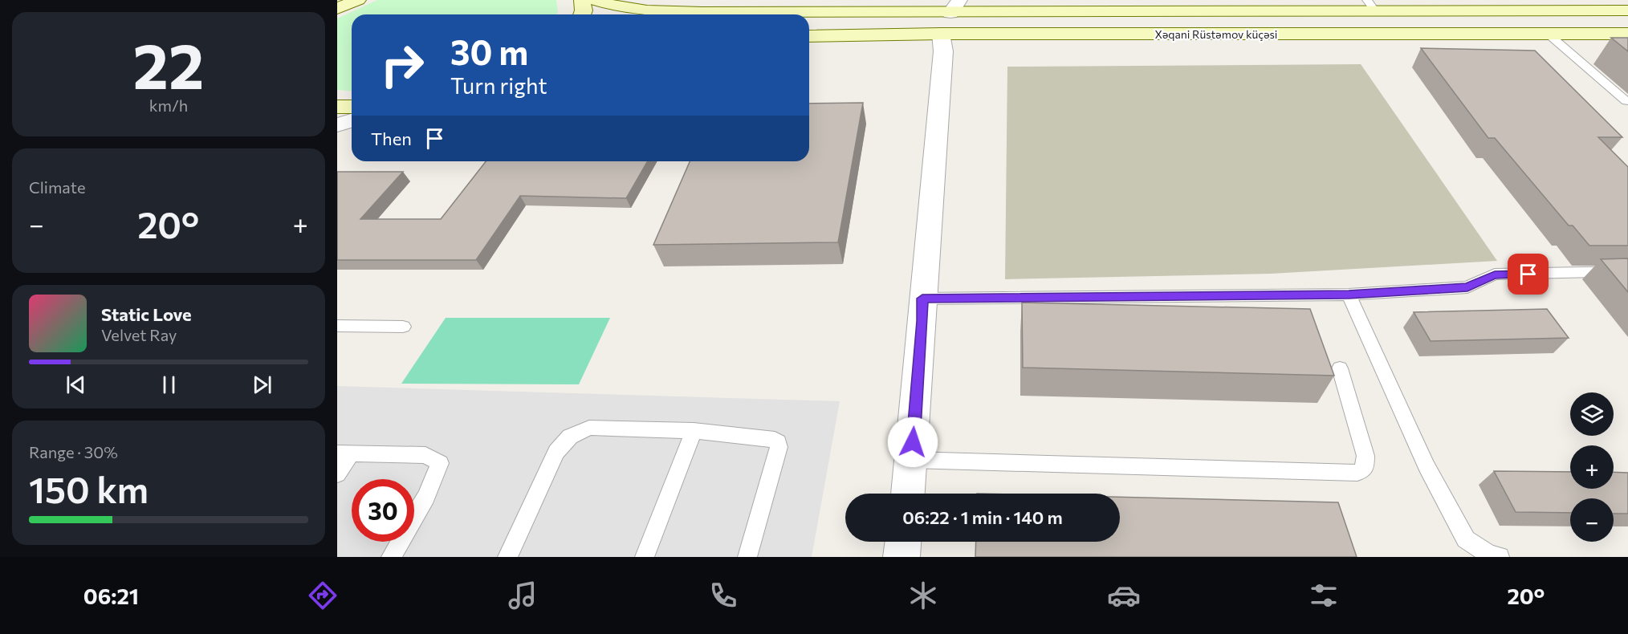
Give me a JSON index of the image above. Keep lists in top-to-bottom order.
{
  "streets": {
    "main road": ["Xəqani Rüstəmov küçəsi"]
  },
  "page": {
    "tile": [
      ["22", "km/h"],
      "Climate",
      ["Range · 30%", "150 km"]
    ],
    "turn": ["30 m", "Turn right"],
    "then": "Then",
    "heat": ["−", "20°", "+"],
    "song": ["Static Love", "Velvet Ray"],
    "map_buttons": ["+", "−"],
    "limit": "30",
    "trip": "06:22 · 1 min · 140 m",
    "tabs": ["06:21", "20°"]
  }
}
